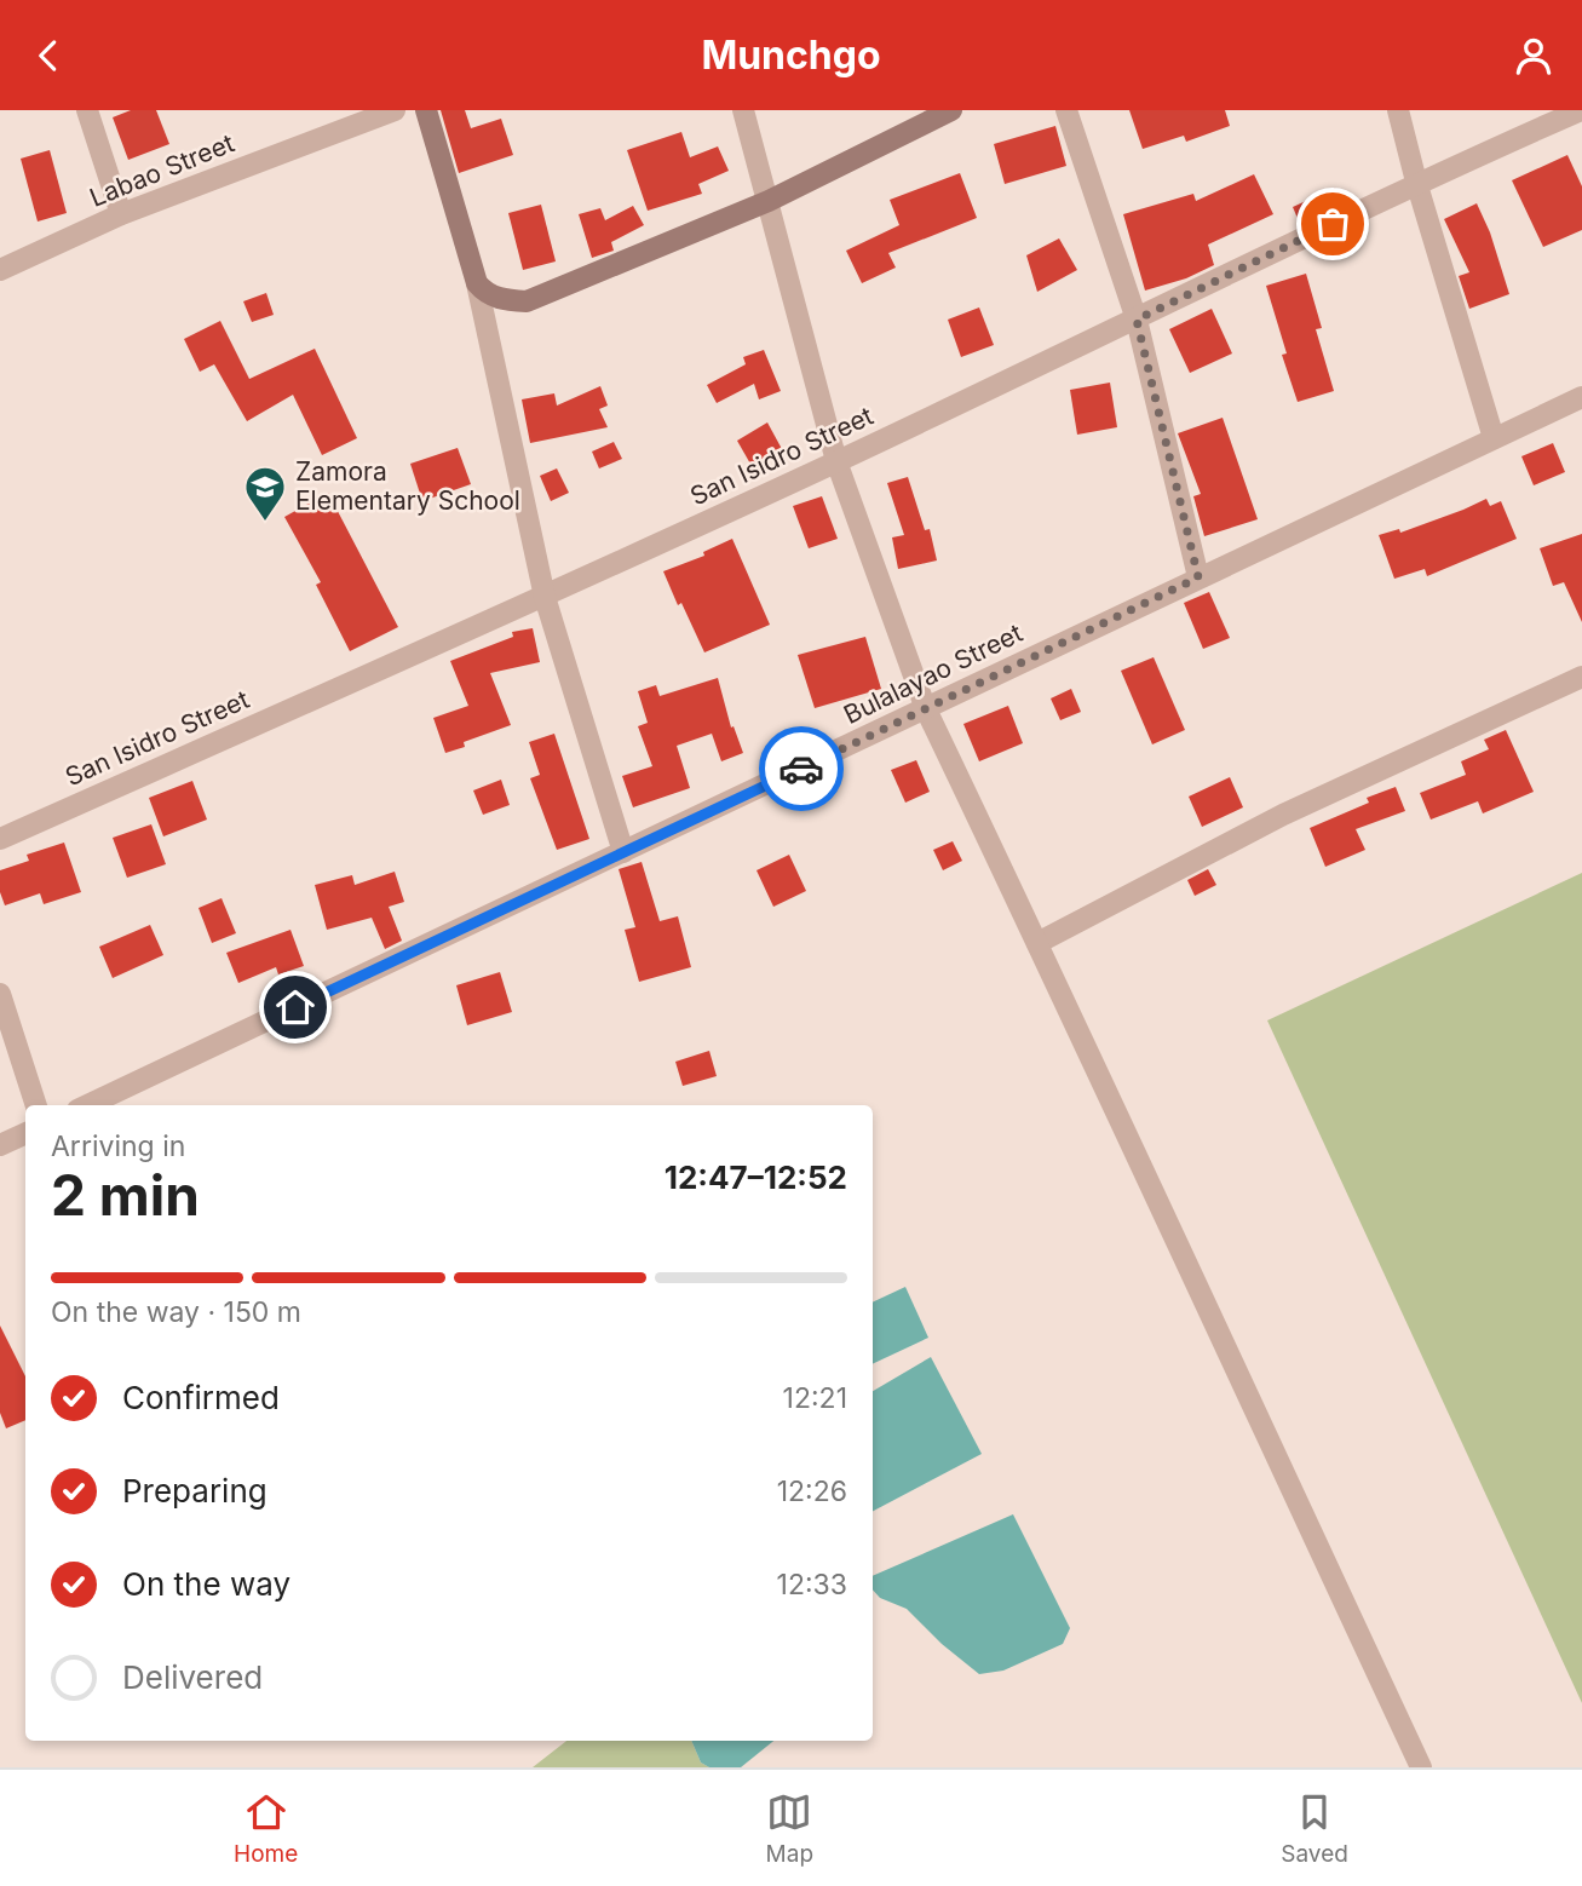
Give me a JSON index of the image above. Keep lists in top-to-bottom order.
{
  "streets": {
    "street": ["Labao Street", "San Isidro Street", "Bulalayao Street"]
  },
  "places": {
    "school or university": ["Zamora Elementary School"]
  },
  "page": {
    "header": "Munchgo",
    "heading": ["2 min", "Arriving in", "12:47–12:52"],
    "bar": "On the way · 150 m",
    "list": [
      ["Confirmed", "12:21"],
      ["Preparing", "12:26"],
      ["On the way", "12:33"],
      "Delivered"
    ],
    "tabs": ["Home", "Map", "Saved"]
  }
}
